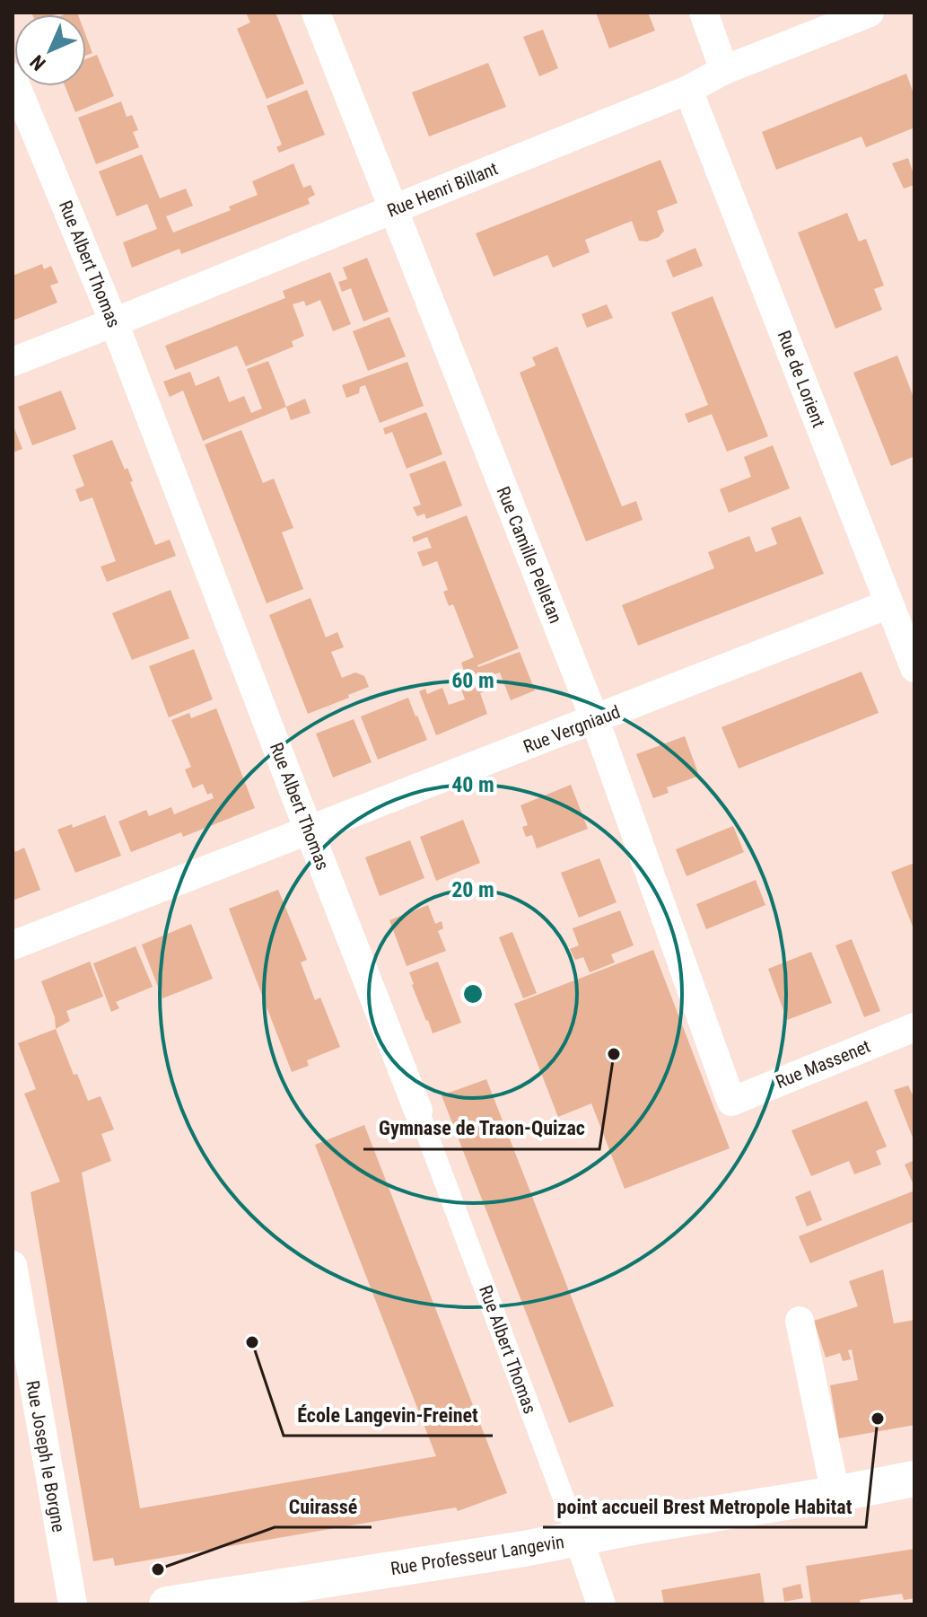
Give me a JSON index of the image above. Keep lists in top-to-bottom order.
{
  "streets": {
    "street": [
      "Rue Henri Billant",
      "Rue Albert Thomas",
      "Rue de Lorient",
      "Rue Camille Pelletan",
      "Rue Vergniaud",
      "Rue Massenet",
      "Rue Joseph le Borgne",
      "Rue Professeur Langevin"
    ]
  },
  "crossings": [
    ["Rue Henri Billant", "Rue Albert Thomas"],
    ["Rue Henri Billant", "Rue de Lorient"],
    ["Rue Henri Billant", "Rue Camille Pelletan"],
    ["Rue Albert Thomas", "Rue Vergniaud"],
    ["Rue Albert Thomas", "Rue Professeur Langevin"],
    ["Rue de Lorient", "Rue Vergniaud"],
    ["Rue Camille Pelletan", "Rue Vergniaud"],
    ["Rue Camille Pelletan", "Rue Massenet"]
  ],
  "places": [
    "Gymnase de Traon-Quizac",
    "École Langevin-Freinet",
    "point accueil Brest Metropole Habitat",
    "Cuirassé"
  ],
  "north": "bottom left",
  "rings": ["60 m", "40 m", "20 m"]
}
